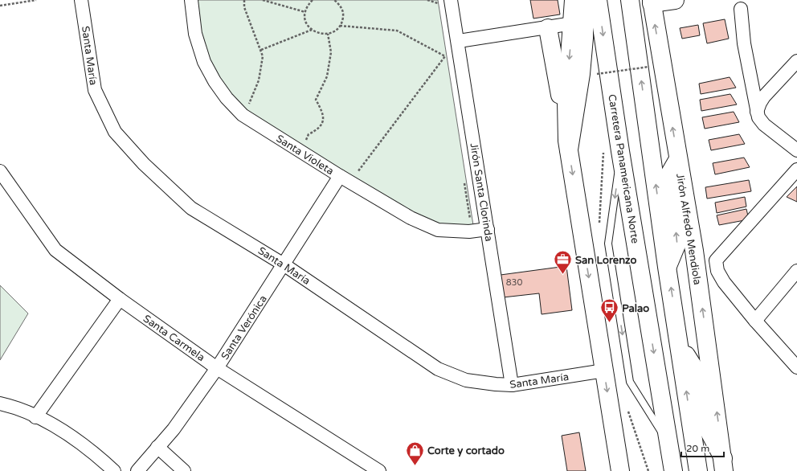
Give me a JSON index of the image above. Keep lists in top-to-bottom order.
{
  "streets": {
    "main road": ["Carretera Panamericana Norte", "Jirón Alfredo Mendiola"],
    "street": [
      "Santa María",
      "Santa Violeta",
      "Jirón Santa Clorinda",
      "Santa Verónica",
      "Santa Carmela"
    ]
  },
  "crossings": [
    ["Santa María", "Jirón Santa Clorinda"],
    ["Santa María", "Santa Verónica"],
    ["Santa Violeta", "Jirón Santa Clorinda"],
    ["Santa Violeta", "Santa Verónica"],
    ["Santa Verónica", "Santa Carmela"]
  ],
  "places": {
    "office": ["San Lorenzo"],
    "bus stop": ["Palao"],
    "shop": ["Corte y cortado"]
  },
  "house_numbers": ["830"],
  "scale_bar": "20 m"
}
